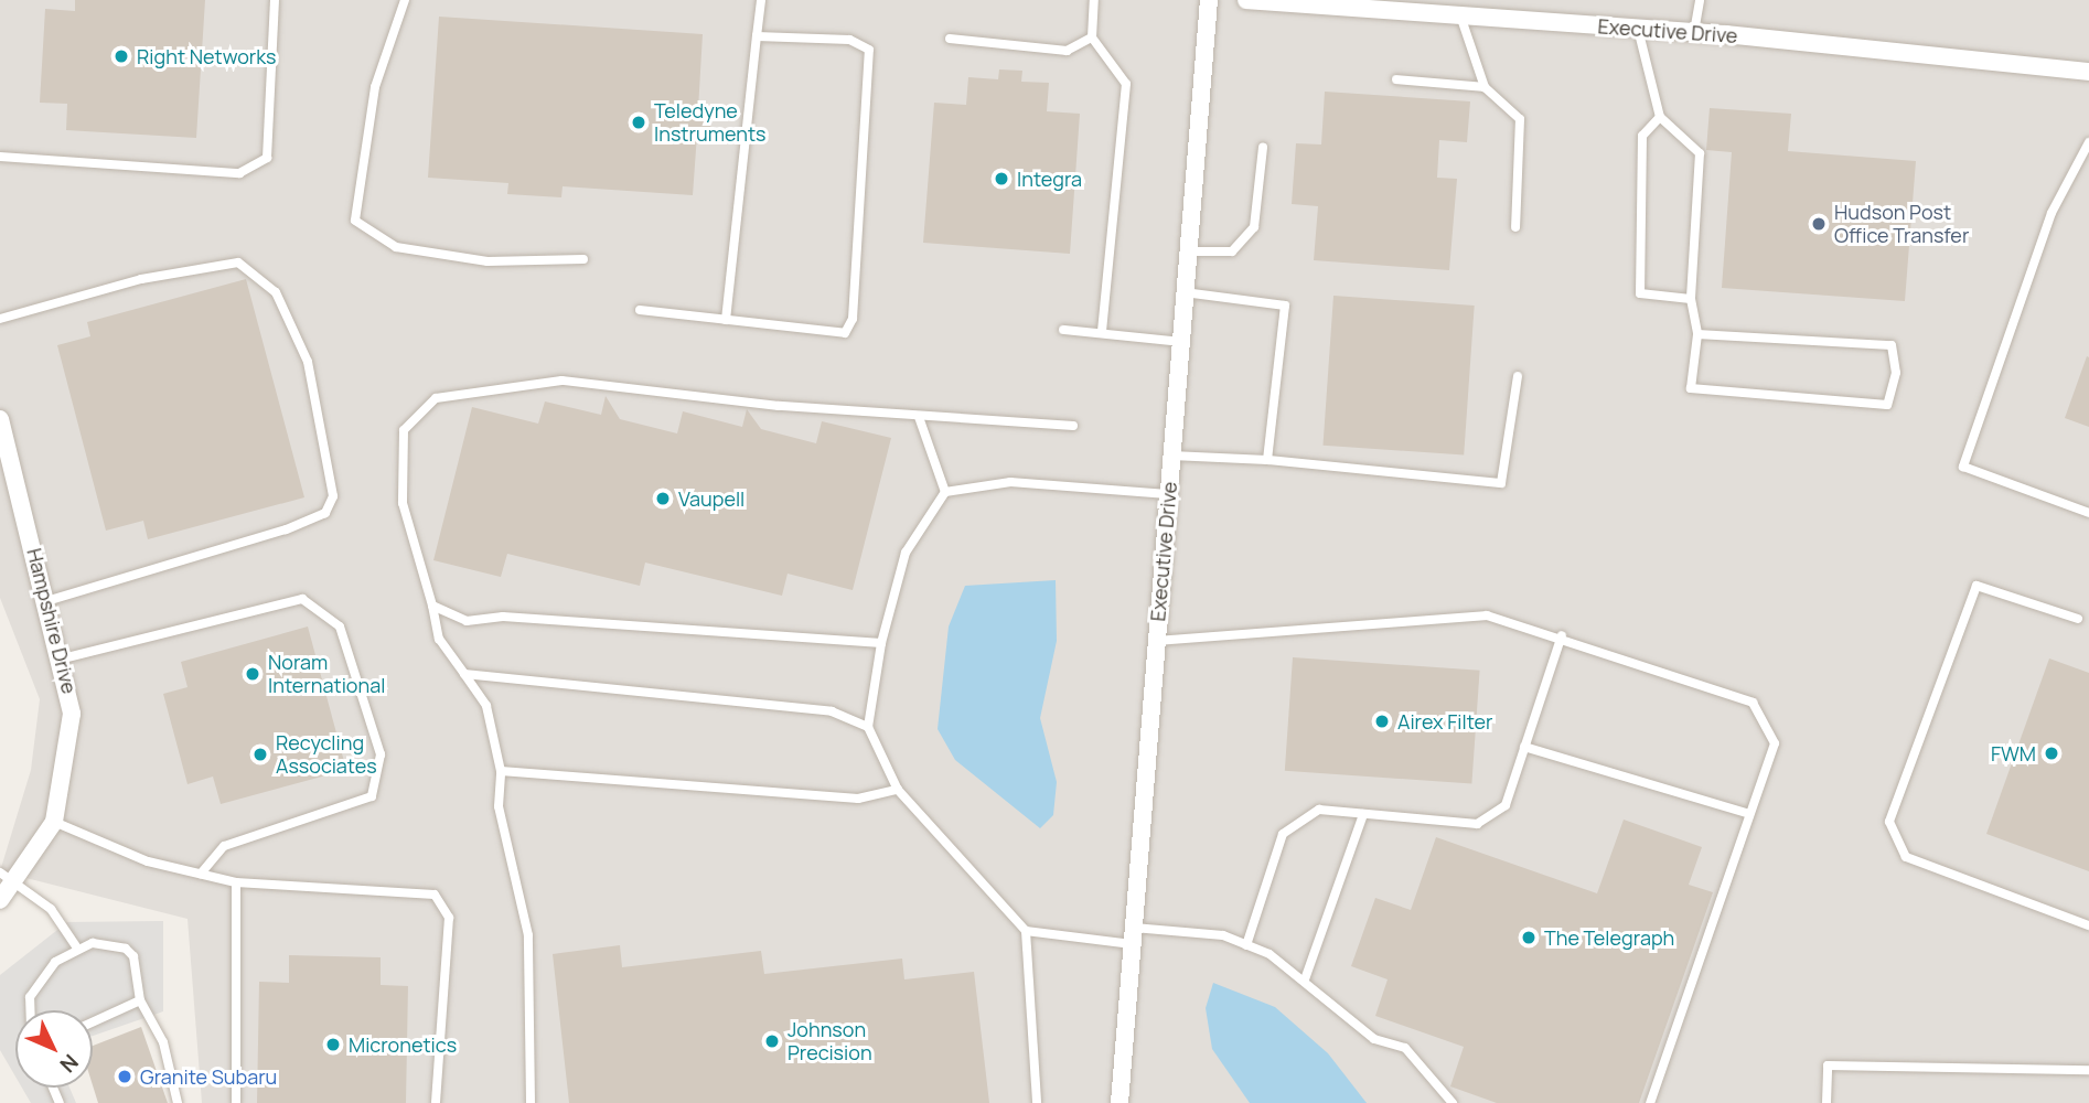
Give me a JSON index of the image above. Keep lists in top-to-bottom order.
{
  "streets": {
    "street": ["Executive Drive", "Hampshire Drive"]
  },
  "places": [
    "Right Networks",
    "Teledyne Instruments",
    "Integra",
    "Hudson Post Office Transfer",
    "Vaupell",
    "Noram International",
    "Airex Filter",
    "FWM",
    "Recycling Associates",
    "The Telegraph",
    "Johnson Precision",
    "Micronetics",
    "Granite Subaru"
  ],
  "north": "bottom right"
}
